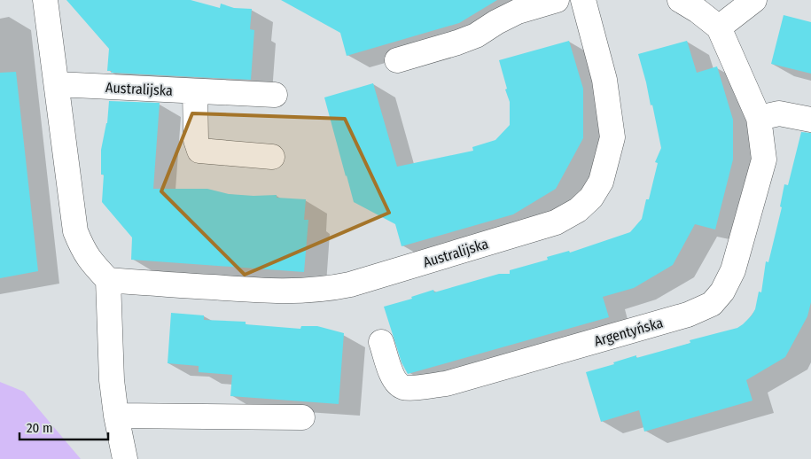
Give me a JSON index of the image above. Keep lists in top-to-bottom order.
{
  "streets": {
    "street": ["Australijska", "Argentyńska"]
  },
  "scale_bar": "20 m"
}
